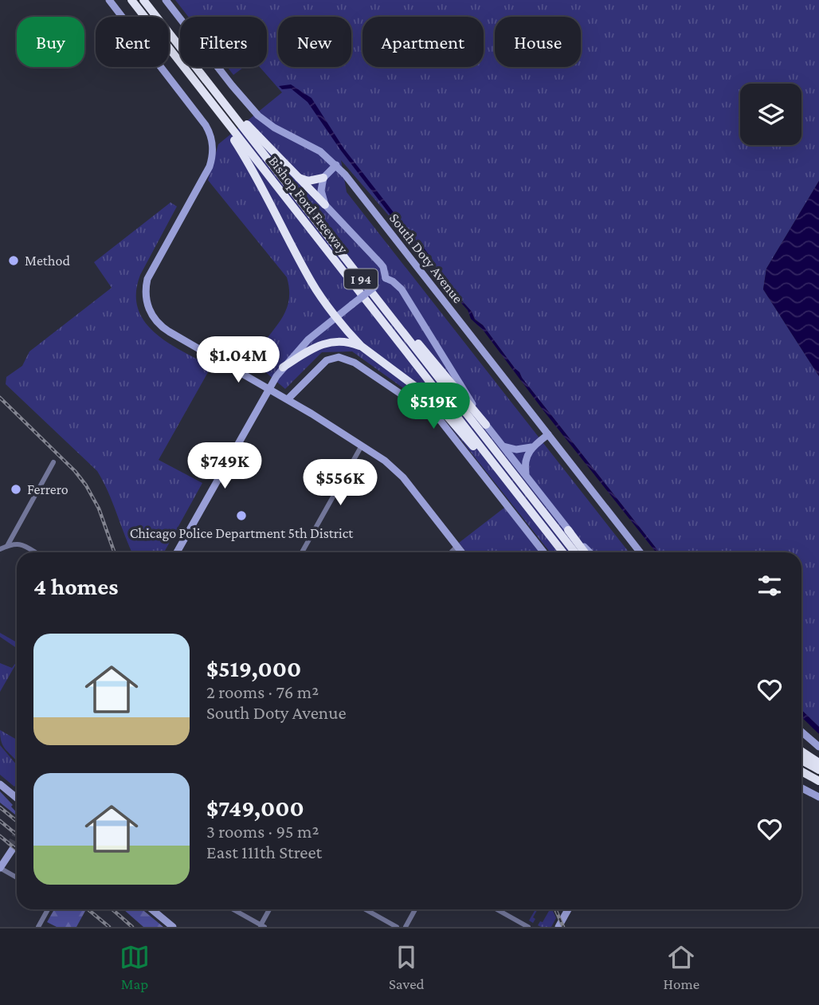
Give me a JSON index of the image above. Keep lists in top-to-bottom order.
{
  "streets": {
    "highway": ["Bishop Ford Freeway", "I 94"],
    "street": ["South Doty Avenue"]
  },
  "places": ["Method", "Ferrero", "Chicago Police Department 5th District"],
  "page": {
    "chip": [
      "Buy",
      "Rent",
      "Filters",
      "New",
      "Apartment",
      "House"
    ],
    "price": [
      "$1.04M",
      "$519K",
      "$749K",
      "$556K"
    ],
    "heading": "4 homes",
    "list": [
      {
        "name": "$519,000",
        "note": "2 rooms · 76 m² · South Doty Avenue"
      },
      {
        "name": "$749,000",
        "note": "3 rooms · 95 m² · East 111th Street"
      }
    ],
    "tabs": ["Map", "Saved", "Home"]
  }
}
